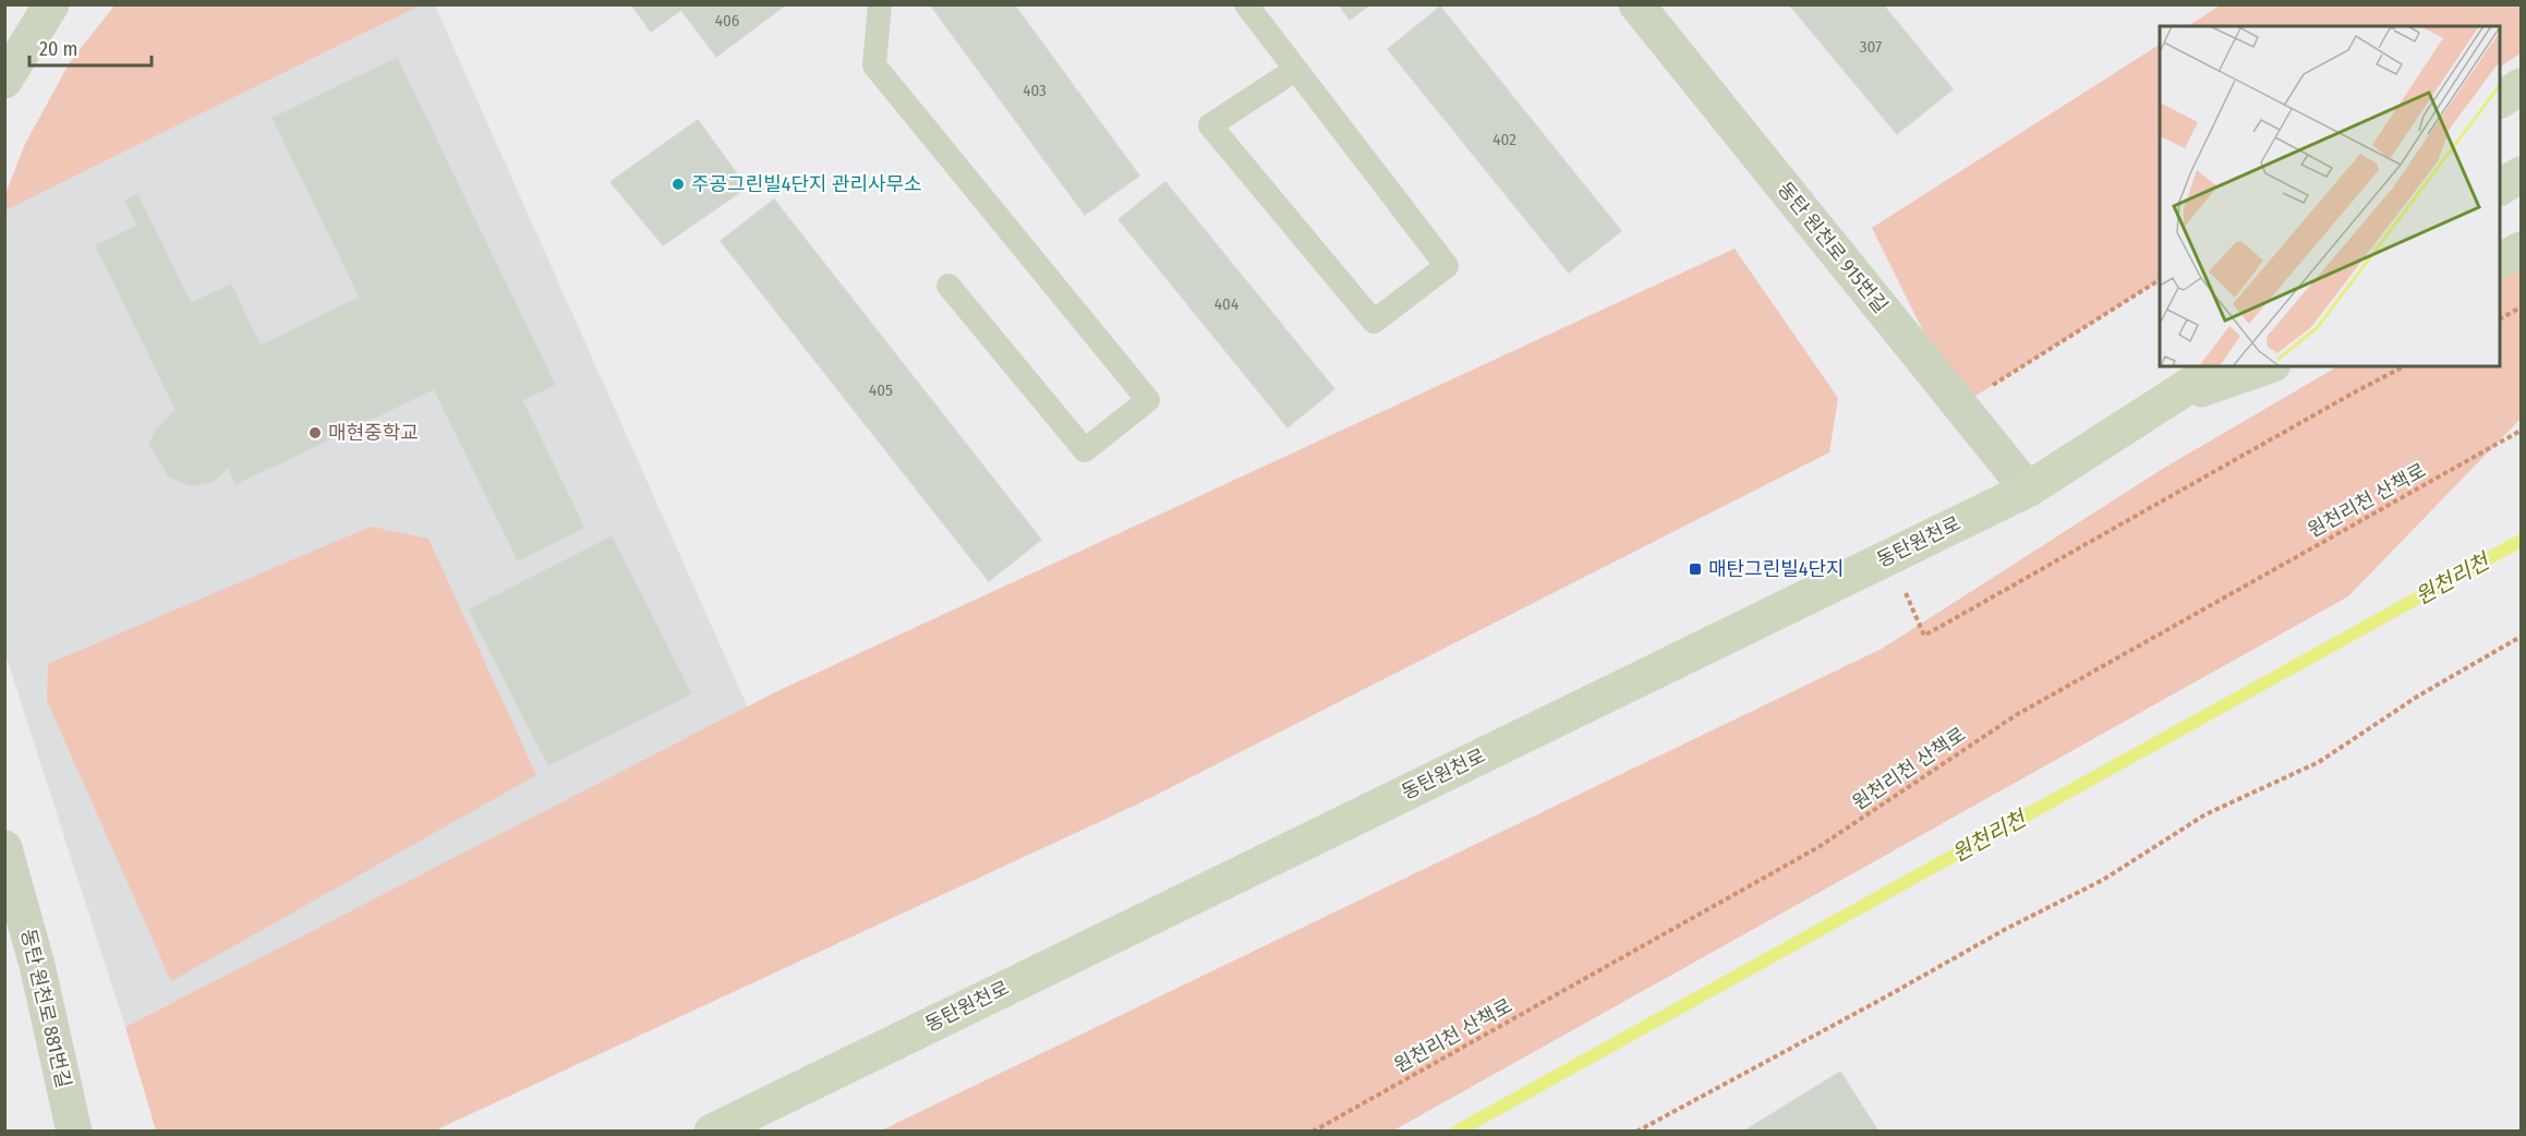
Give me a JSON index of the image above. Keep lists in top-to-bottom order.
{
  "streets": {
    "main road": ["동탄원천로"],
    "street": ["동탄 원천로 915번길", "동탄 원천로 881번길"],
    "path": ["원천리천 산책로"]
  },
  "crossings": [
    ["동탄 원천로 915번길", "동탄원천로"]
  ],
  "water": ["원천리천"],
  "places": {
    "other": ["주공그린빌4단지 관리사무소", "매현중학교"],
    "transit": ["매탄그린빌4단지"]
  },
  "house_numbers": [
    "406",
    "307",
    "403",
    "402",
    "404",
    "405"
  ],
  "scale_bar": "20 m"
}
